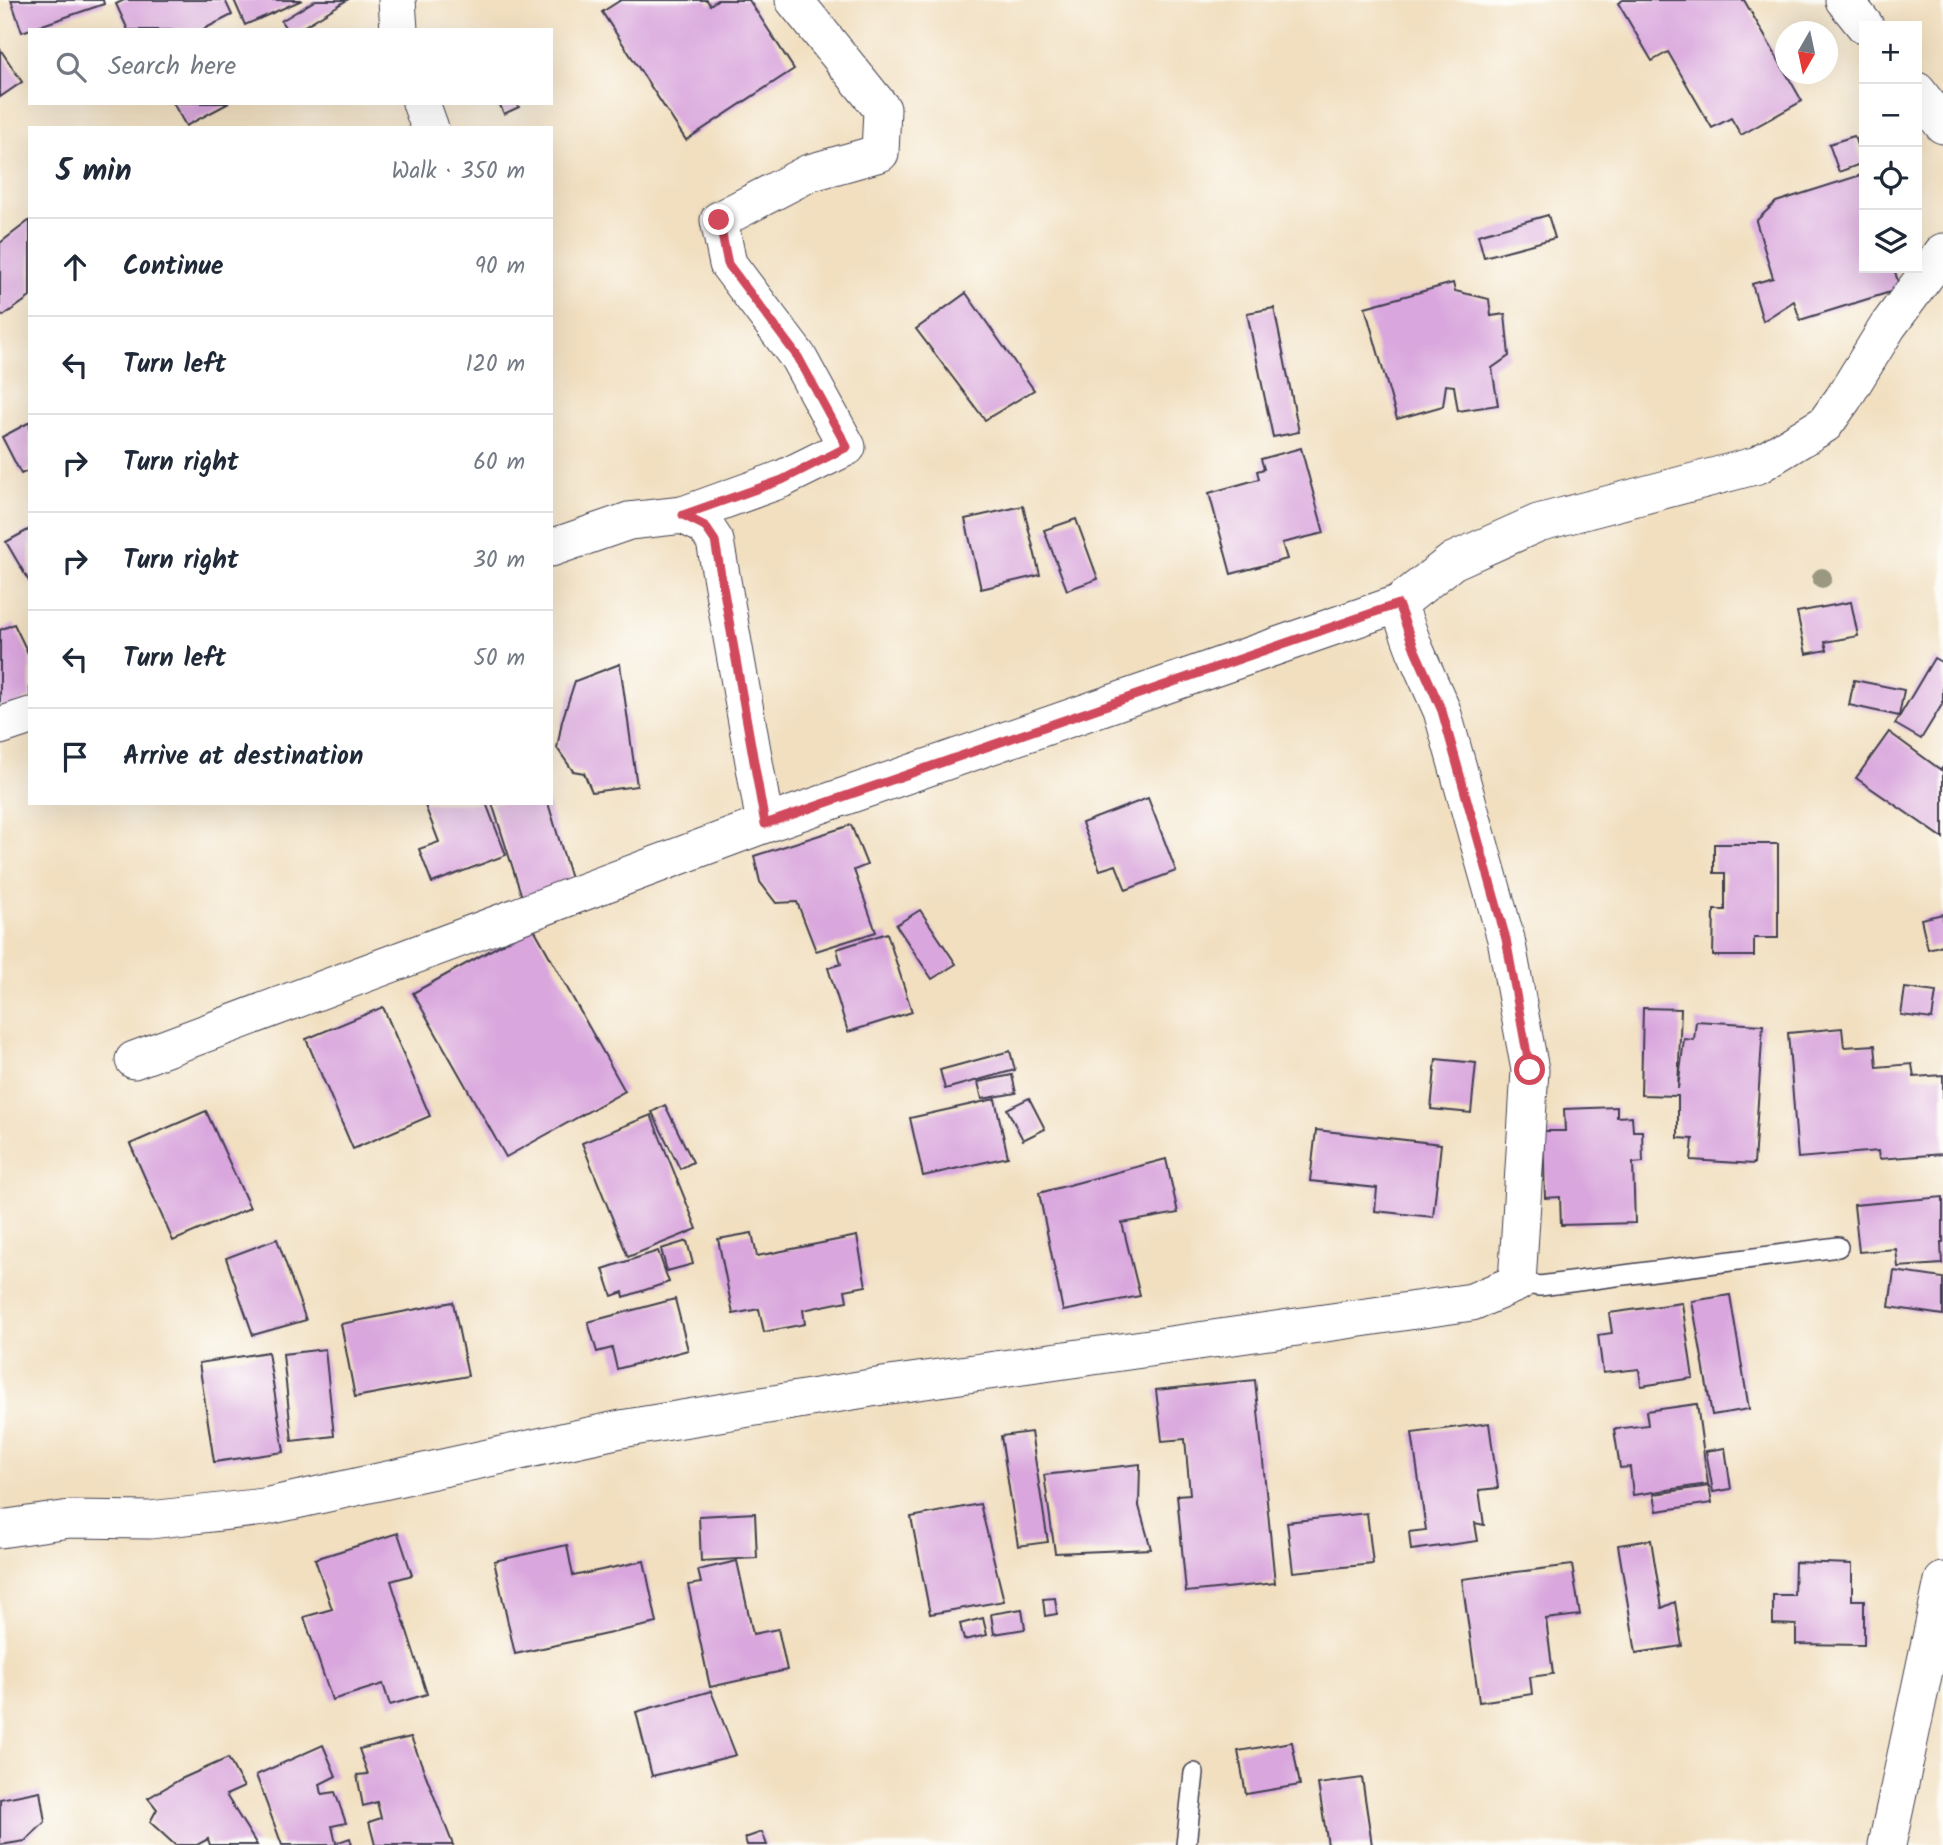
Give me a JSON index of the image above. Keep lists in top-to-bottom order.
{
  "north": "bottom",
  "page": {
    "map_buttons": ["+", "−"],
    "search": "Search here",
    "heading": ["5 min", "Walk · 350 m"],
    "list": [
      ["Continue", "90 m"],
      ["Turn left", "120 m"],
      ["Turn right", "60 m"],
      ["Turn right", "30 m"],
      ["Turn left", "50 m"],
      "Arrive at destination"
    ]
  }
}
